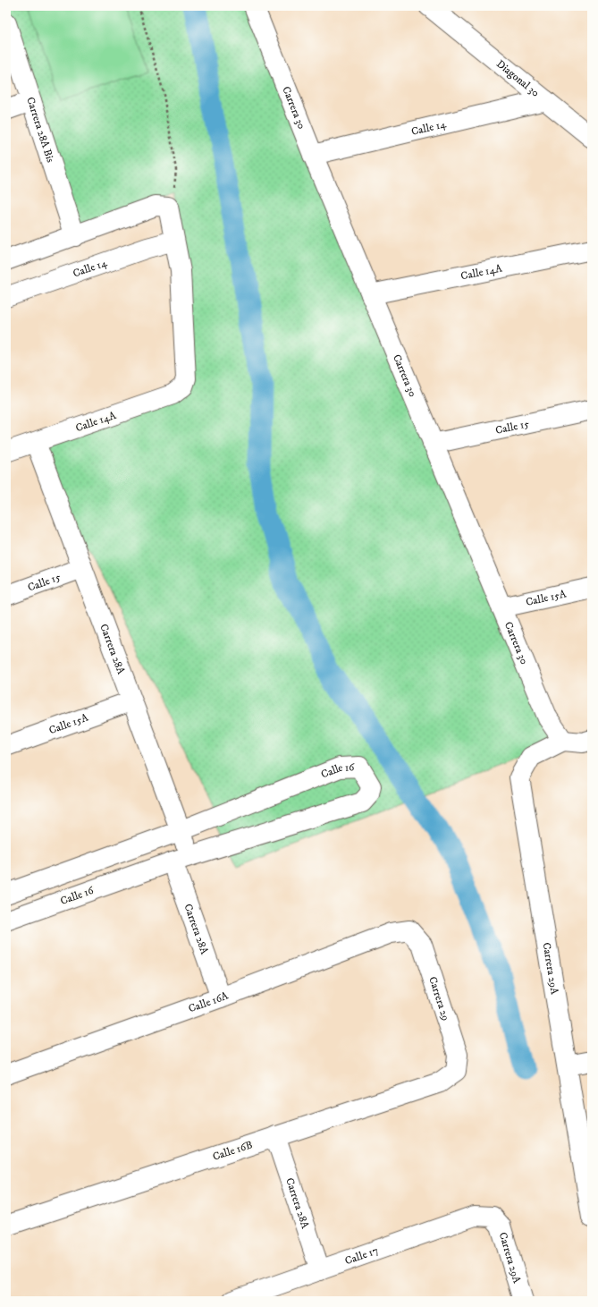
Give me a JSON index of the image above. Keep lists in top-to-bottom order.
{
  "streets": {
    "street": [
      "Diagonal 30",
      "Carrera 30",
      "Calle 14",
      "Carrera 28A Bis",
      "Calle 14A",
      "Calle 15",
      "Calle 15A",
      "Carrera 28A",
      "Calle 16",
      "Carrera 29A",
      "Carrera 29",
      "Calle 16A",
      "Calle 16B",
      "Calle 17"
    ]
  },
  "crossings": [
    ["Diagonal 30", "Calle 14"],
    ["Carrera 30", "Calle 14"],
    ["Carrera 30", "Calle 14A"],
    ["Carrera 30", "Calle 15"],
    ["Carrera 30", "Calle 15A"],
    ["Carrera 30", "Carrera 29A"],
    ["Calle 14", "Calle 14A"],
    ["Calle 14A", "Carrera 28A"],
    ["Calle 15", "Carrera 28A"],
    ["Calle 15A", "Carrera 28A"],
    ["Carrera 28A", "Calle 16"],
    ["Carrera 28A", "Calle 16A"],
    ["Carrera 28A", "Calle 16B"],
    ["Carrera 28A", "Calle 17"],
    ["Carrera 29A", "Calle 17"],
    ["Carrera 29", "Calle 16A"],
    ["Carrera 29", "Calle 16B"]
  ]
}
